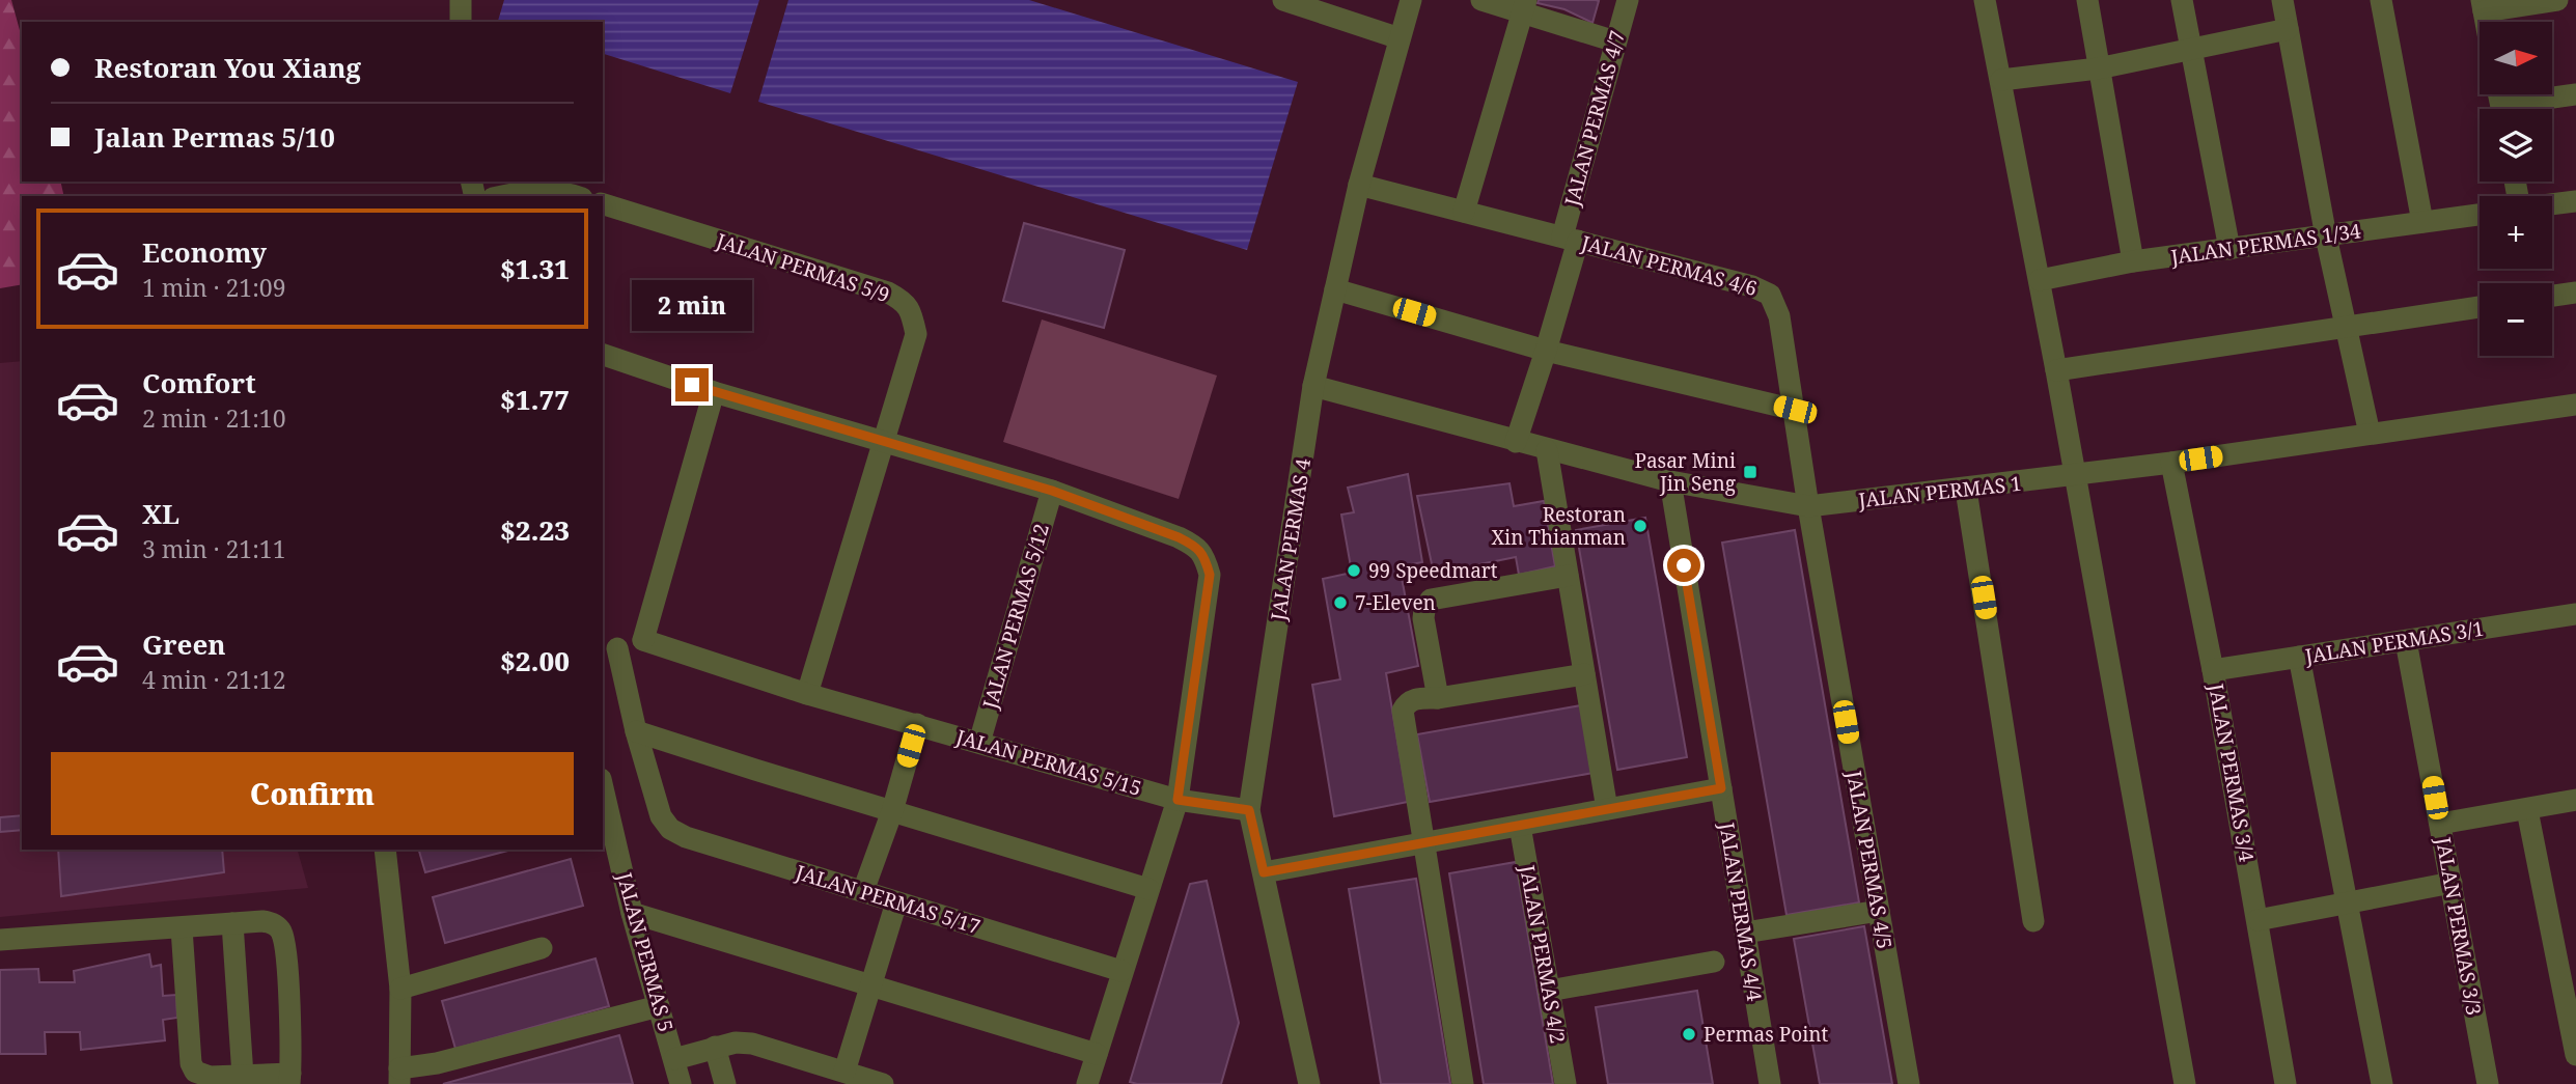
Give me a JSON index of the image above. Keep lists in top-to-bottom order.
{
  "streets": {
    "street": [
      "JALAN PERMAS 4/7",
      "JALAN PERMAS 1/34",
      "JALAN PERMAS 4/6",
      "JALAN PERMAS 5/9",
      "JALAN PERMAS 1",
      "JALAN PERMAS 4",
      "JALAN PERMAS 5/12",
      "JALAN PERMAS 3/1",
      "JALAN PERMAS 5/15",
      "JALAN PERMAS 3/4",
      "JALAN PERMAS 4/5",
      "JALAN PERMAS 5/17",
      "JALAN PERMAS 4/4",
      "JALAN PERMAS 3/3",
      "JALAN PERMAS 5",
      "JALAN PERMAS 4/2"
    ]
  },
  "crossings": [
    ["JALAN PERMAS 4/7", "JALAN PERMAS 4/6"],
    ["JALAN PERMAS 4/7", "JALAN PERMAS 1"],
    ["JALAN PERMAS 4/6", "JALAN PERMAS 1"],
    ["JALAN PERMAS 4/6", "JALAN PERMAS 4"],
    ["JALAN PERMAS 4/6", "JALAN PERMAS 4/5"],
    ["JALAN PERMAS 1", "JALAN PERMAS 4"],
    ["JALAN PERMAS 1", "JALAN PERMAS 3/4"],
    ["JALAN PERMAS 1", "JALAN PERMAS 4/5"],
    ["JALAN PERMAS 1", "JALAN PERMAS 4/4"],
    ["JALAN PERMAS 4", "JALAN PERMAS 5/15"],
    ["JALAN PERMAS 5/12", "JALAN PERMAS 5/15"],
    ["JALAN PERMAS 3/1", "JALAN PERMAS 3/4"],
    ["JALAN PERMAS 3/1", "JALAN PERMAS 3/3"]
  ],
  "places": {
    "transit": ["Pasar Mini Jin Seng"],
    "other": [
      "Restoran Xin Thianman",
      "99 Speedmart",
      "7-Eleven",
      "Permas Point"
    ]
  },
  "north": "right",
  "page": {
    "map_buttons": ["+", "−"],
    "banner": ["Restoran You Xiang", "Jalan Permas 5/10"],
    "list": [
      {
        "name": "Economy",
        "note": "1 min · 21:09",
        "value": "$1.31"
      },
      {
        "name": "Comfort",
        "note": "2 min · 21:10",
        "value": "$1.77"
      },
      {
        "name": "XL",
        "note": "3 min · 21:11",
        "value": "$2.23"
      },
      {
        "name": "Green",
        "note": "4 min · 21:12",
        "value": "$2.00"
      }
    ],
    "bubble": "2 min",
    "buttons": "Confirm"
  }
}
